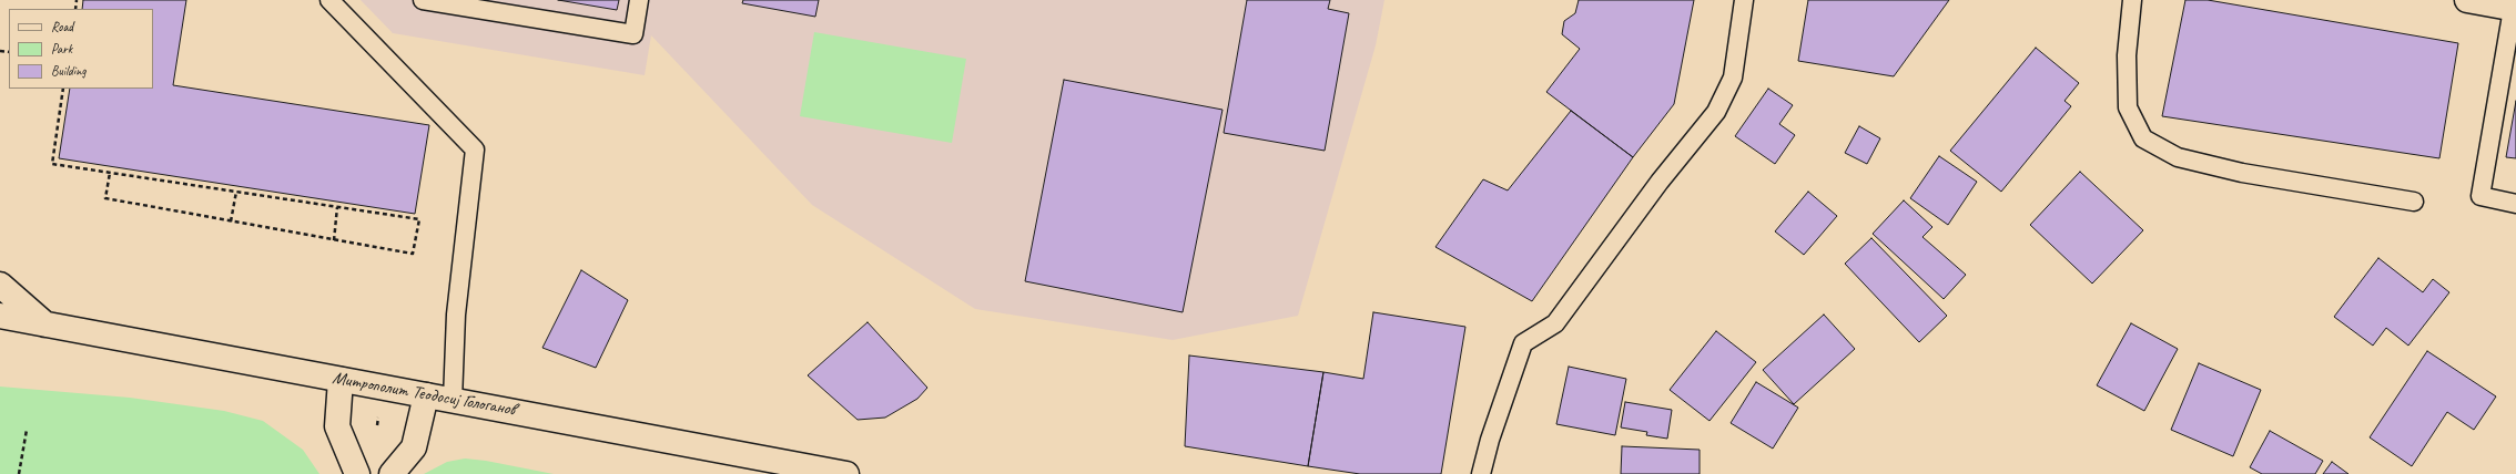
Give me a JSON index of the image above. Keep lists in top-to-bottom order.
{
  "streets": {
    "street": ["Митрополит Теодосиј Гологанов"]
  },
  "legend": ["Road", "Park", "Building"]
}
